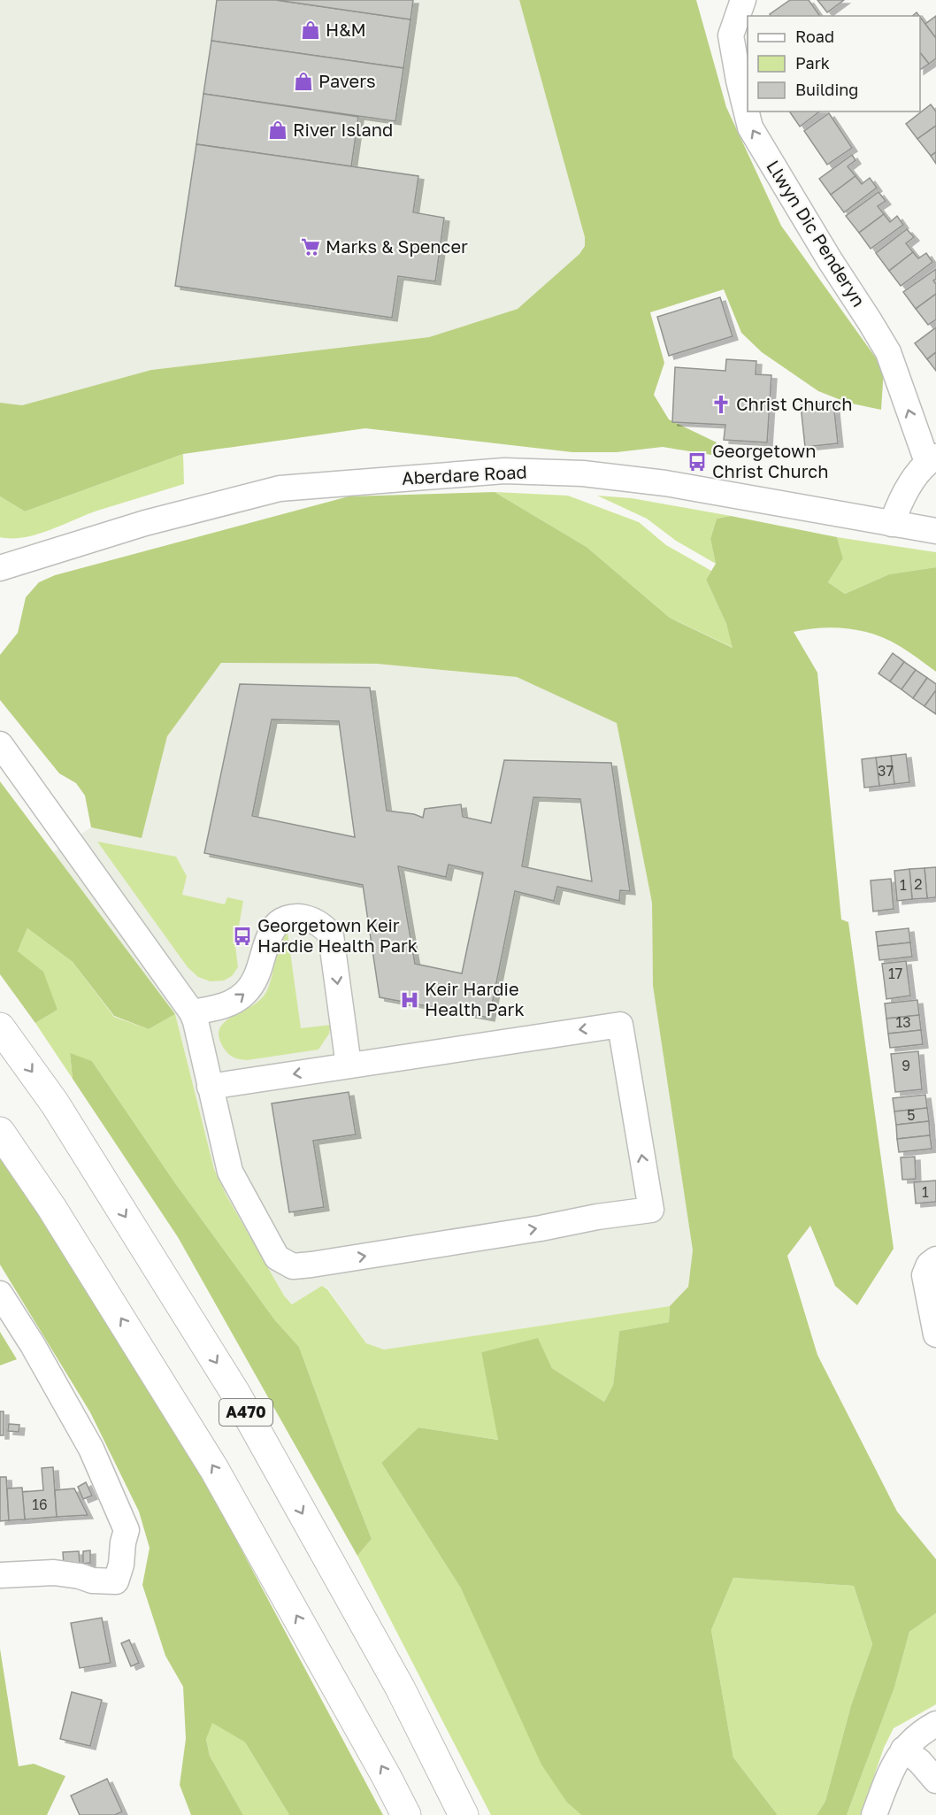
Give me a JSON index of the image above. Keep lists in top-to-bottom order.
{
  "streets": {
    "highway": ["A470"],
    "street": ["Llwyn Dic Penderyn", "Aberdare Road"]
  },
  "one_way": ["Llwyn Dic Penderyn"],
  "places": {
    "shop": ["H&M", "Pavers", "River Island"],
    "supermarket": ["Marks & Spencer"],
    "church": ["Christ Church"],
    "bus stop": ["Georgetown Christ Church", "Georgetown Keir Hardie Health Park"],
    "hospital": ["Keir Hardie Health Park"]
  },
  "house_numbers": [
    "37",
    "2",
    "1",
    "17",
    "13",
    "9",
    "5",
    "1",
    "16"
  ],
  "legend": ["Road", "Park", "Building"]
}
